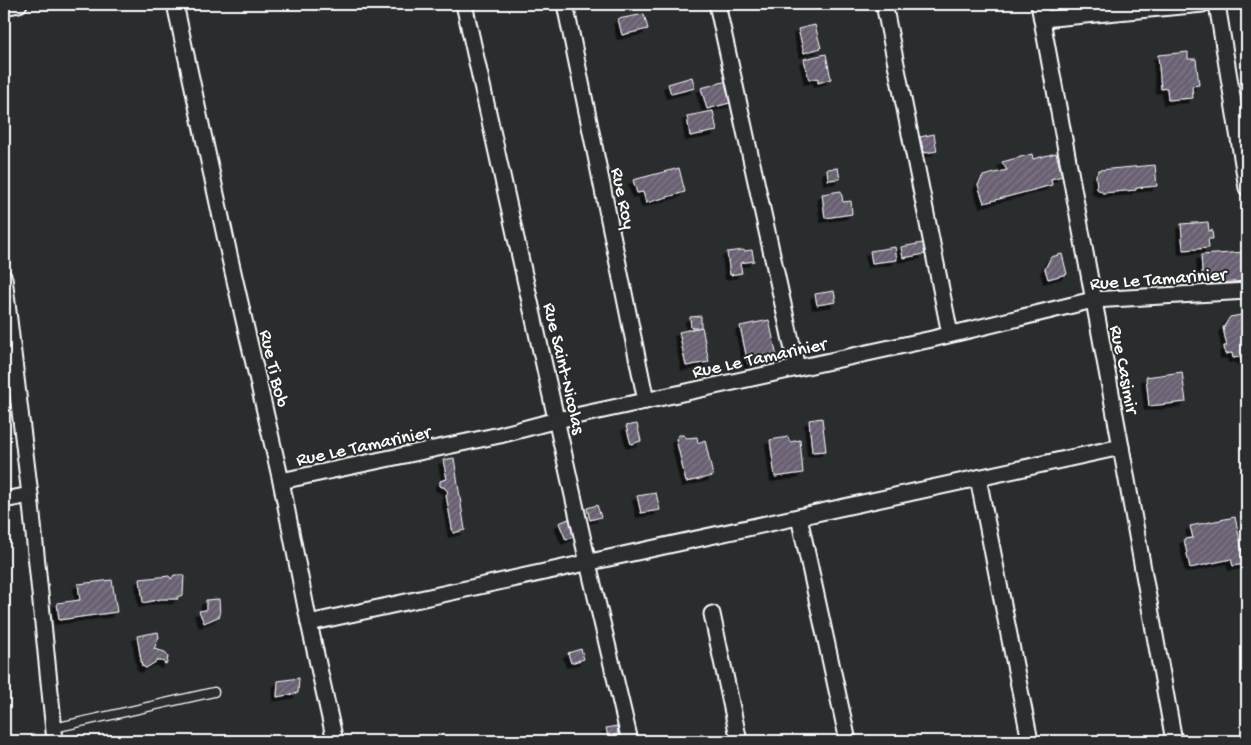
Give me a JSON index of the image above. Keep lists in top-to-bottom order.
{
  "streets": {
    "street": [
      "Rue Roy",
      "Rue Le Tamarinier",
      "Rue Ti Bob",
      "Rue Saint-Nicolas",
      "Rue Casimir"
    ]
  },
  "crossings": [
    ["Rue Roy", "Rue Le Tamarinier"],
    ["Rue Le Tamarinier", "Rue Ti Bob"],
    ["Rue Le Tamarinier", "Rue Saint-Nicolas"],
    ["Rue Le Tamarinier", "Rue Casimir"]
  ]
}
